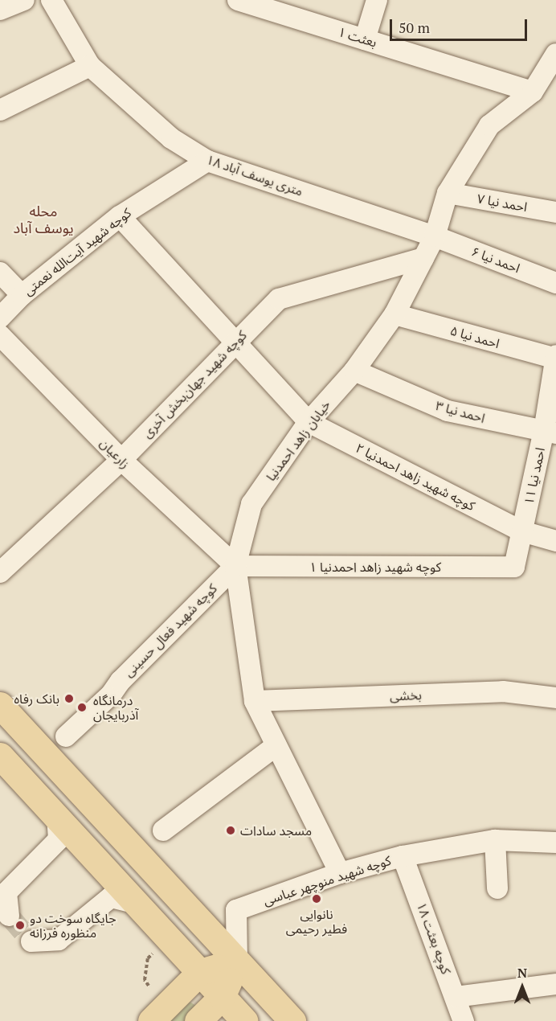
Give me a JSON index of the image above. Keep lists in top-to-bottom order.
{
  "streets": {
    "street": [
      "بعثت ۱",
      "۱۸ متری یوسف آباد",
      "احمد نیا ۷",
      "کوچه شهید آیت‌الله نعمتی",
      "احمد نیا ۶",
      "احمد نیا ۵",
      "کوچه شهید جهان‌بخش آخری",
      "احمد نیا ۳",
      "خیابان زاهد احمدنیا",
      "زارعیان",
      "احمد نیا ۱۱",
      "کوچه شهید زاهد احمدنیا ۲",
      "کوچه شهید زاهد احمدنیا ۱",
      "کوچه شهید فعال حسینی",
      "بخشی",
      "کوچه شهید منوچهر عباسی",
      "کوچه بعثت ۱۸"
    ]
  },
  "crossings": [
    ["بعثت ۱", "خیابان زاهد احمدنیا"],
    ["۱۸ متری یوسف آباد", "کوچه شهید آیت‌الله نعمتی"],
    ["۱۸ متری یوسف آباد", "احمد نیا ۶"],
    ["۱۸ متری یوسف آباد", "خیابان زاهد احمدنیا"],
    ["احمد نیا ۷", "خیابان زاهد احمدنیا"],
    ["احمد نیا ۶", "خیابان زاهد احمدنیا"],
    ["احمد نیا ۵", "خیابان زاهد احمدنیا"],
    ["احمد نیا ۵", "احمد نیا ۱۱"],
    ["کوچه شهید جهان‌بخش آخری", "خیابان زاهد احمدنیا"],
    ["کوچه شهید جهان‌بخش آخری", "زارعیان"],
    ["احمد نیا ۳", "خیابان زاهد احمدنیا"],
    ["احمد نیا ۳", "احمد نیا ۱۱"],
    ["خیابان زاهد احمدنیا", "زارعیان"],
    ["خیابان زاهد احمدنیا", "کوچه شهید زاهد احمدنیا ۲"],
    ["خیابان زاهد احمدنیا", "کوچه شهید زاهد احمدنیا ۱"],
    ["خیابان زاهد احمدنیا", "کوچه شهید فعال حسینی"],
    ["خیابان زاهد احمدنیا", "بخشی"],
    ["خیابان زاهد احمدنیا", "کوچه شهید منوچهر عباسی"],
    ["زارعیان", "کوچه شهید زاهد احمدنیا ۱"],
    ["زارعیان", "کوچه شهید فعال حسینی"],
    ["احمد نیا ۱۱", "کوچه شهید زاهد احمدنیا ۲"],
    ["احمد نیا ۱۱", "کوچه شهید زاهد احمدنیا ۱"],
    ["کوچه شهید زاهد احمدنیا ۱", "کوچه شهید فعال حسینی"],
    ["کوچه شهید منوچهر عباسی", "کوچه بعثت ۱۸"]
  ],
  "districts": ["محله یوسف آباد"],
  "places": [
    "بانک رفاه",
    "درمانگاه آذربایجان",
    "مسجد سادات",
    "نانوایی فطیر رحیمی",
    "جایگاه سوخت دو منظوره فرزانه"
  ],
  "scale_bar": "50 m",
  "north": "top"
}
